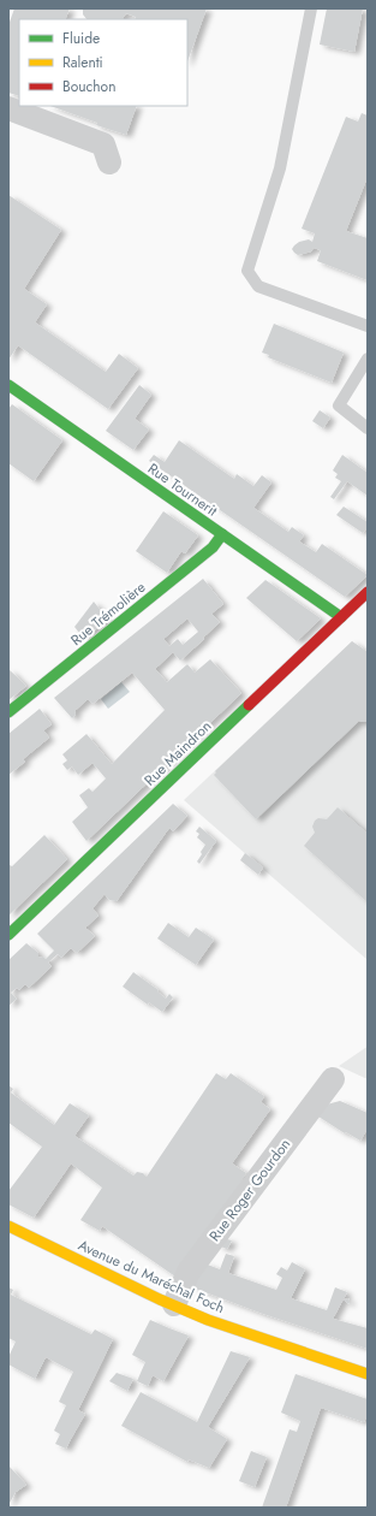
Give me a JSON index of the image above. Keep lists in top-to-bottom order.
{
  "streets": {
    "street": [
      "Rue Tournerit",
      "Rue Trémolière",
      "Rue Maindron",
      "Rue Roger Gourdon",
      "Avenue du Maréchal Foch"
    ]
  },
  "crossings": [
    ["Rue Tournerit", "Rue Trémolière"],
    ["Rue Tournerit", "Rue Maindron"],
    ["Rue Roger Gourdon", "Avenue du Maréchal Foch"]
  ],
  "legend": ["Fluide", "Ralenti", "Bouchon"]
}
